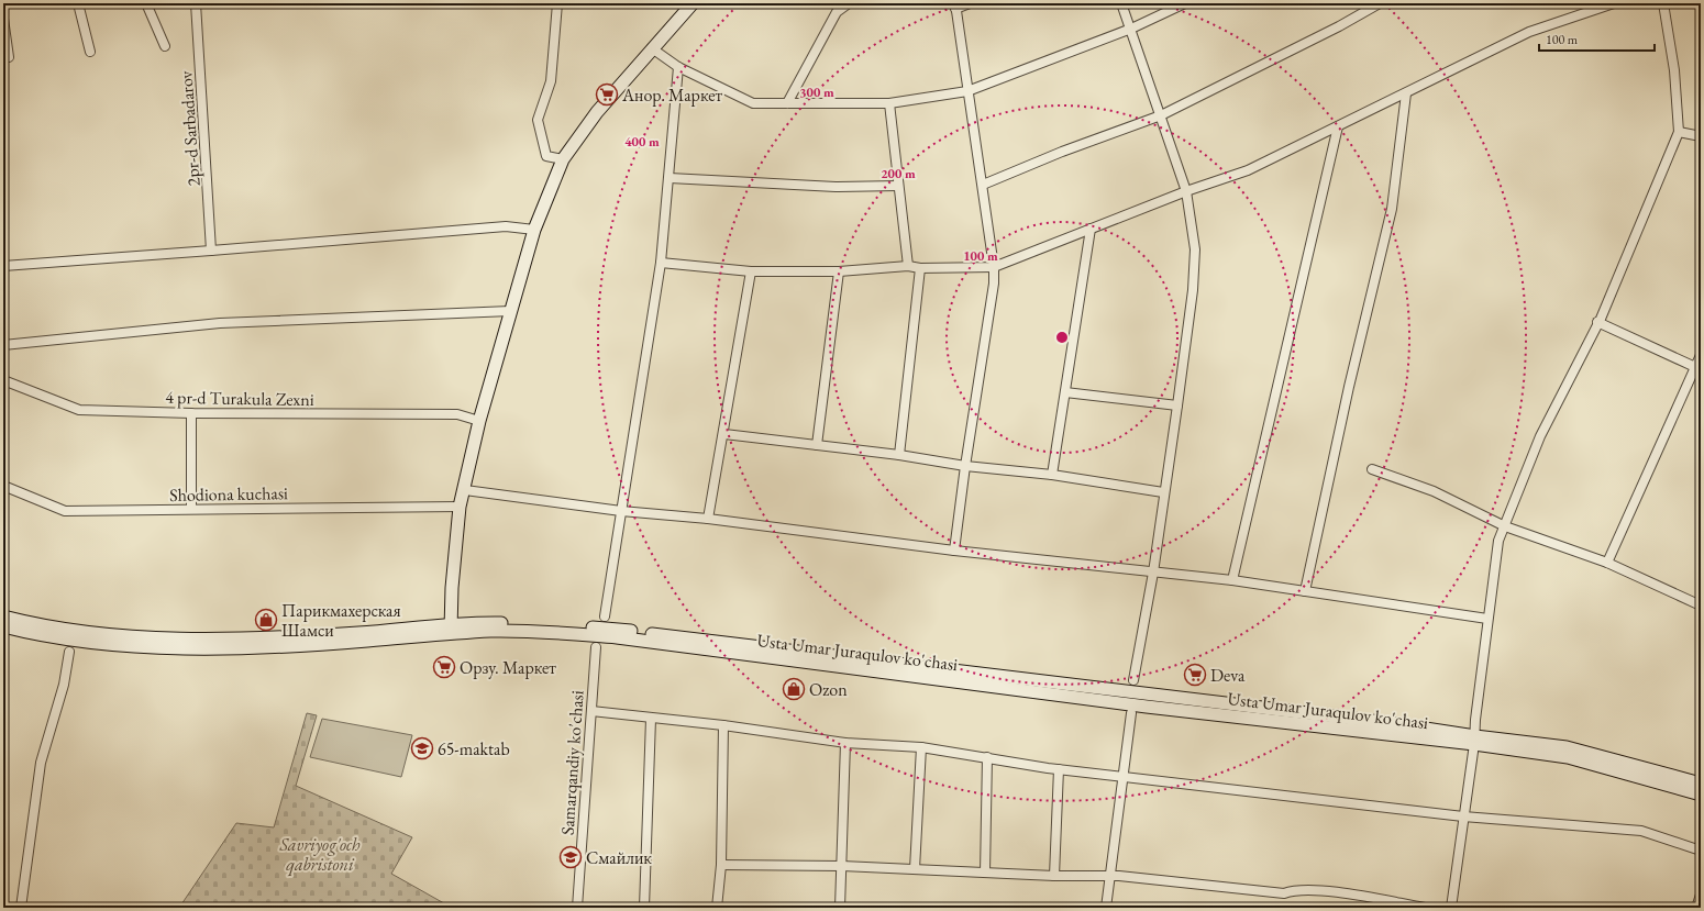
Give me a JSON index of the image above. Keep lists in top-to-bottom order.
{
  "streets": {
    "main road": ["Usta Umar Juraqulov ko'chasi"],
    "street": [
      "2pr-d Sarbadarov",
      "4 pr-d Turakula Zexni",
      "Shodiona kuchasi",
      "Samarqandiy ko'chasi"
    ]
  },
  "parks": ["Savriyog'och qabristoni"],
  "places": {
    "supermarket": ["Анор. Маркет", "Орзу. Маркет", "Deva"],
    "shop": ["Парикмахерская Шамси", "Ozon"],
    "school or university": ["65-maktab", "Смайлик"]
  },
  "scale_bar": "100 m",
  "rings": [
    "300 m",
    "400 m",
    "200 m",
    "100 m"
  ]
}
